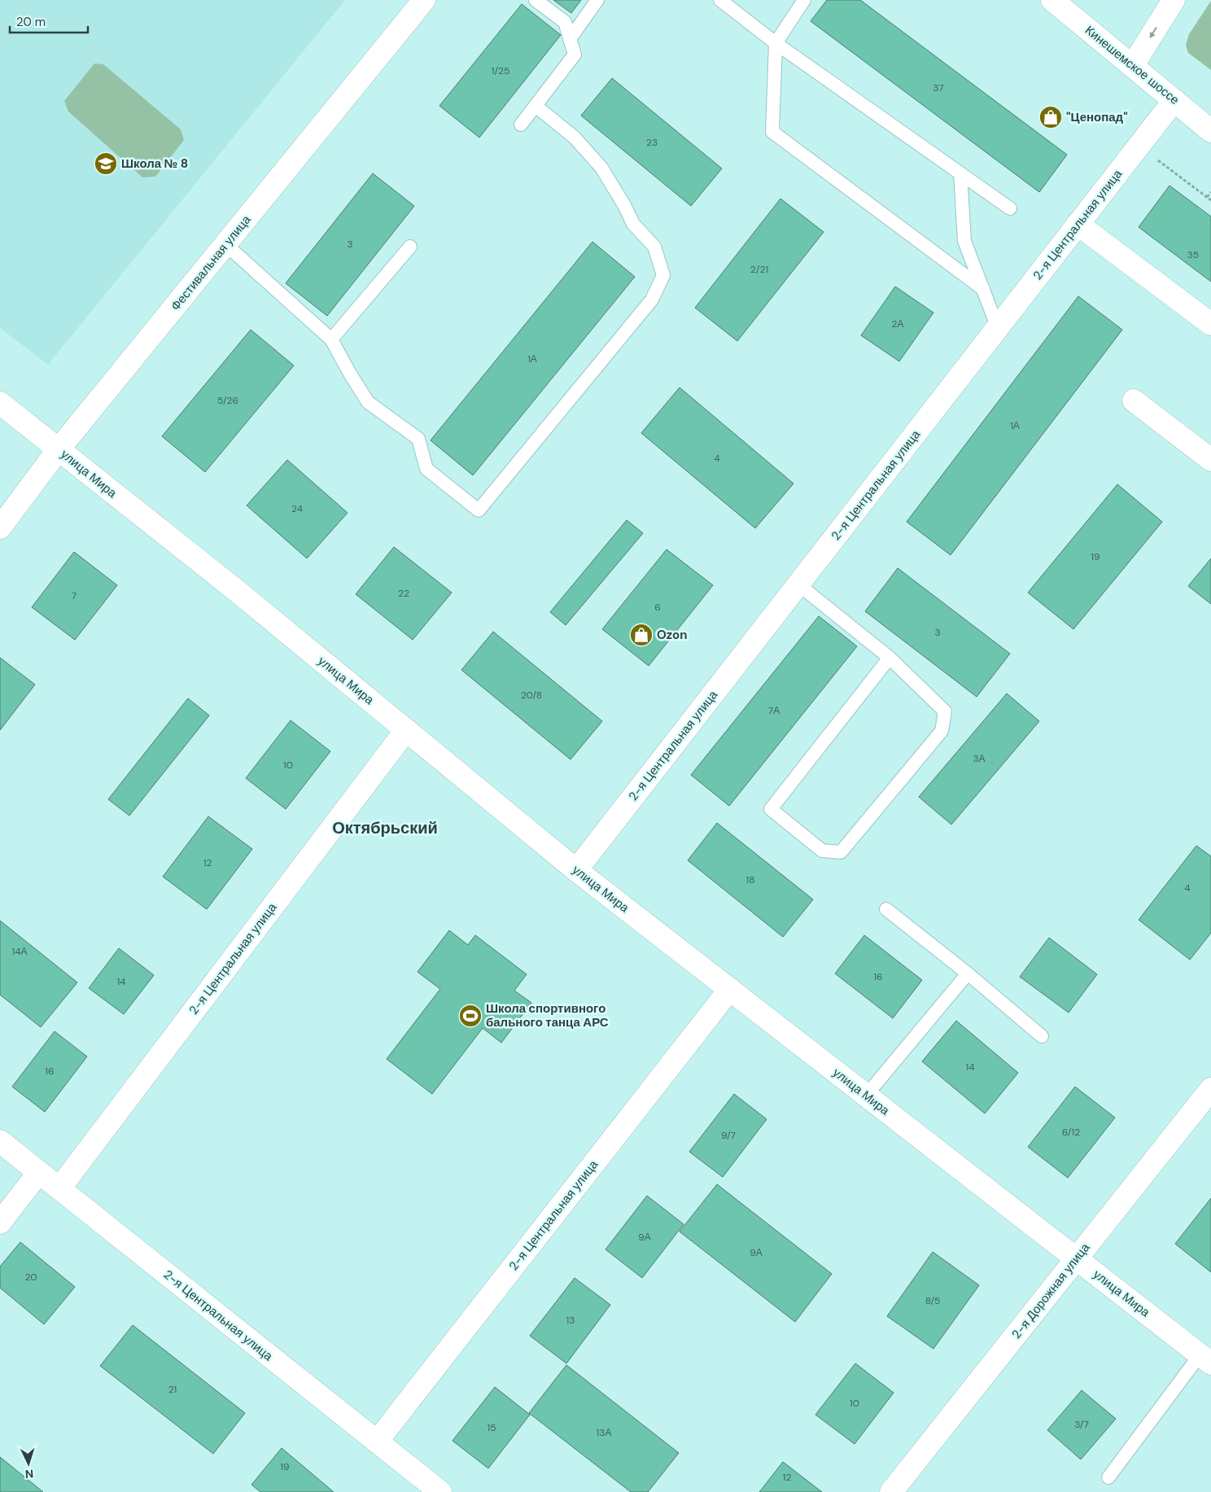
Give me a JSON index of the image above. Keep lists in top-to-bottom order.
{
  "streets": {
    "street": [
      "Кинешемское шоссе",
      "2-я Центральная улица",
      "Фестивальная улица",
      "улица Мира",
      "2-я Дорожная улица"
    ]
  },
  "crossings": [
    ["Кинешемское шоссе", "2-я Центральная улица"],
    ["2-я Центральная улица", "улица Мира"],
    ["Фестивальная улица", "улица Мира"],
    ["улица Мира", "2-я Дорожная улица"]
  ],
  "districts": ["Октябрьский"],
  "places": {
    "shop": ["\"Ценопад\"", "Ozon"],
    "school or university": ["Школа № 8"],
    "sports": ["Школа спортивного бального танца АРС"]
  },
  "house_numbers": [
    "1/25",
    "37",
    "23",
    "3",
    "35",
    "2/21",
    "2А",
    "1А",
    "5/26",
    "1А",
    "4",
    "24",
    "19",
    "22",
    "7",
    "6",
    "3",
    "20/8",
    "7А",
    "3А",
    "10",
    "12",
    "18",
    "4",
    "14А",
    "16",
    "14",
    "14",
    "16",
    "6/12",
    "9/7",
    "9А",
    "9А",
    "20",
    "8/5",
    "13",
    "21",
    "10",
    "3/7",
    "15",
    "13А",
    "19",
    "12"
  ],
  "scale_bar": "20 m",
  "north": "bottom"
}
